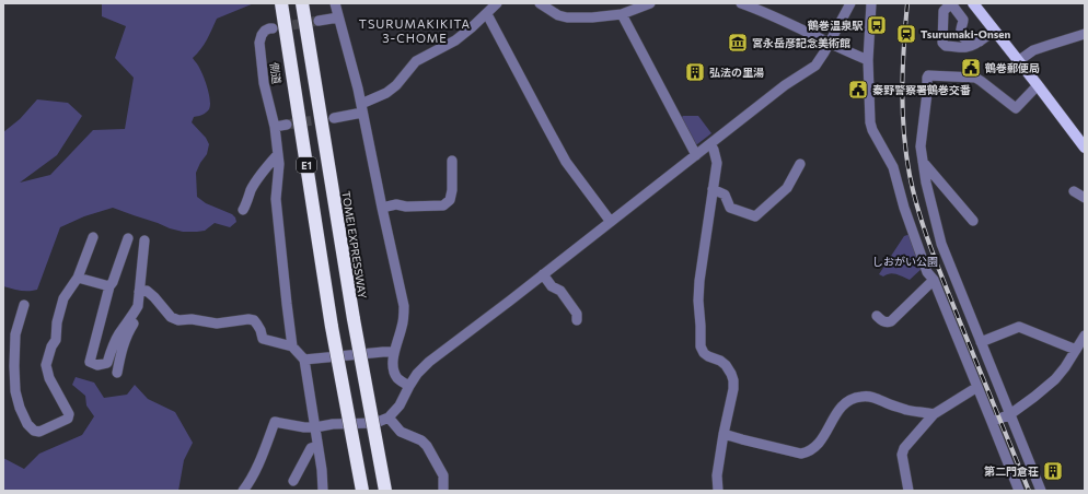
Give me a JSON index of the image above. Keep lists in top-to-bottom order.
{
  "streets": {
    "highway": ["E1", "TOMEI EXPRESSWAY"],
    "street": ["側道"]
  },
  "districts": ["TSURUMAKIKITA 3-CHOME"],
  "parks": ["しおがい公園"],
  "places": {
    "bus stop": ["鶴巻温泉駅"],
    "station": ["Tsurumaki-Onsen"],
    "museum": ["宮永岳彦記念美術館"],
    "public building": ["鶴巻郵便局", "秦野警察署鶴巻交番"],
    "building": ["弘法の里湯", "第二門倉荘"]
  }
}
